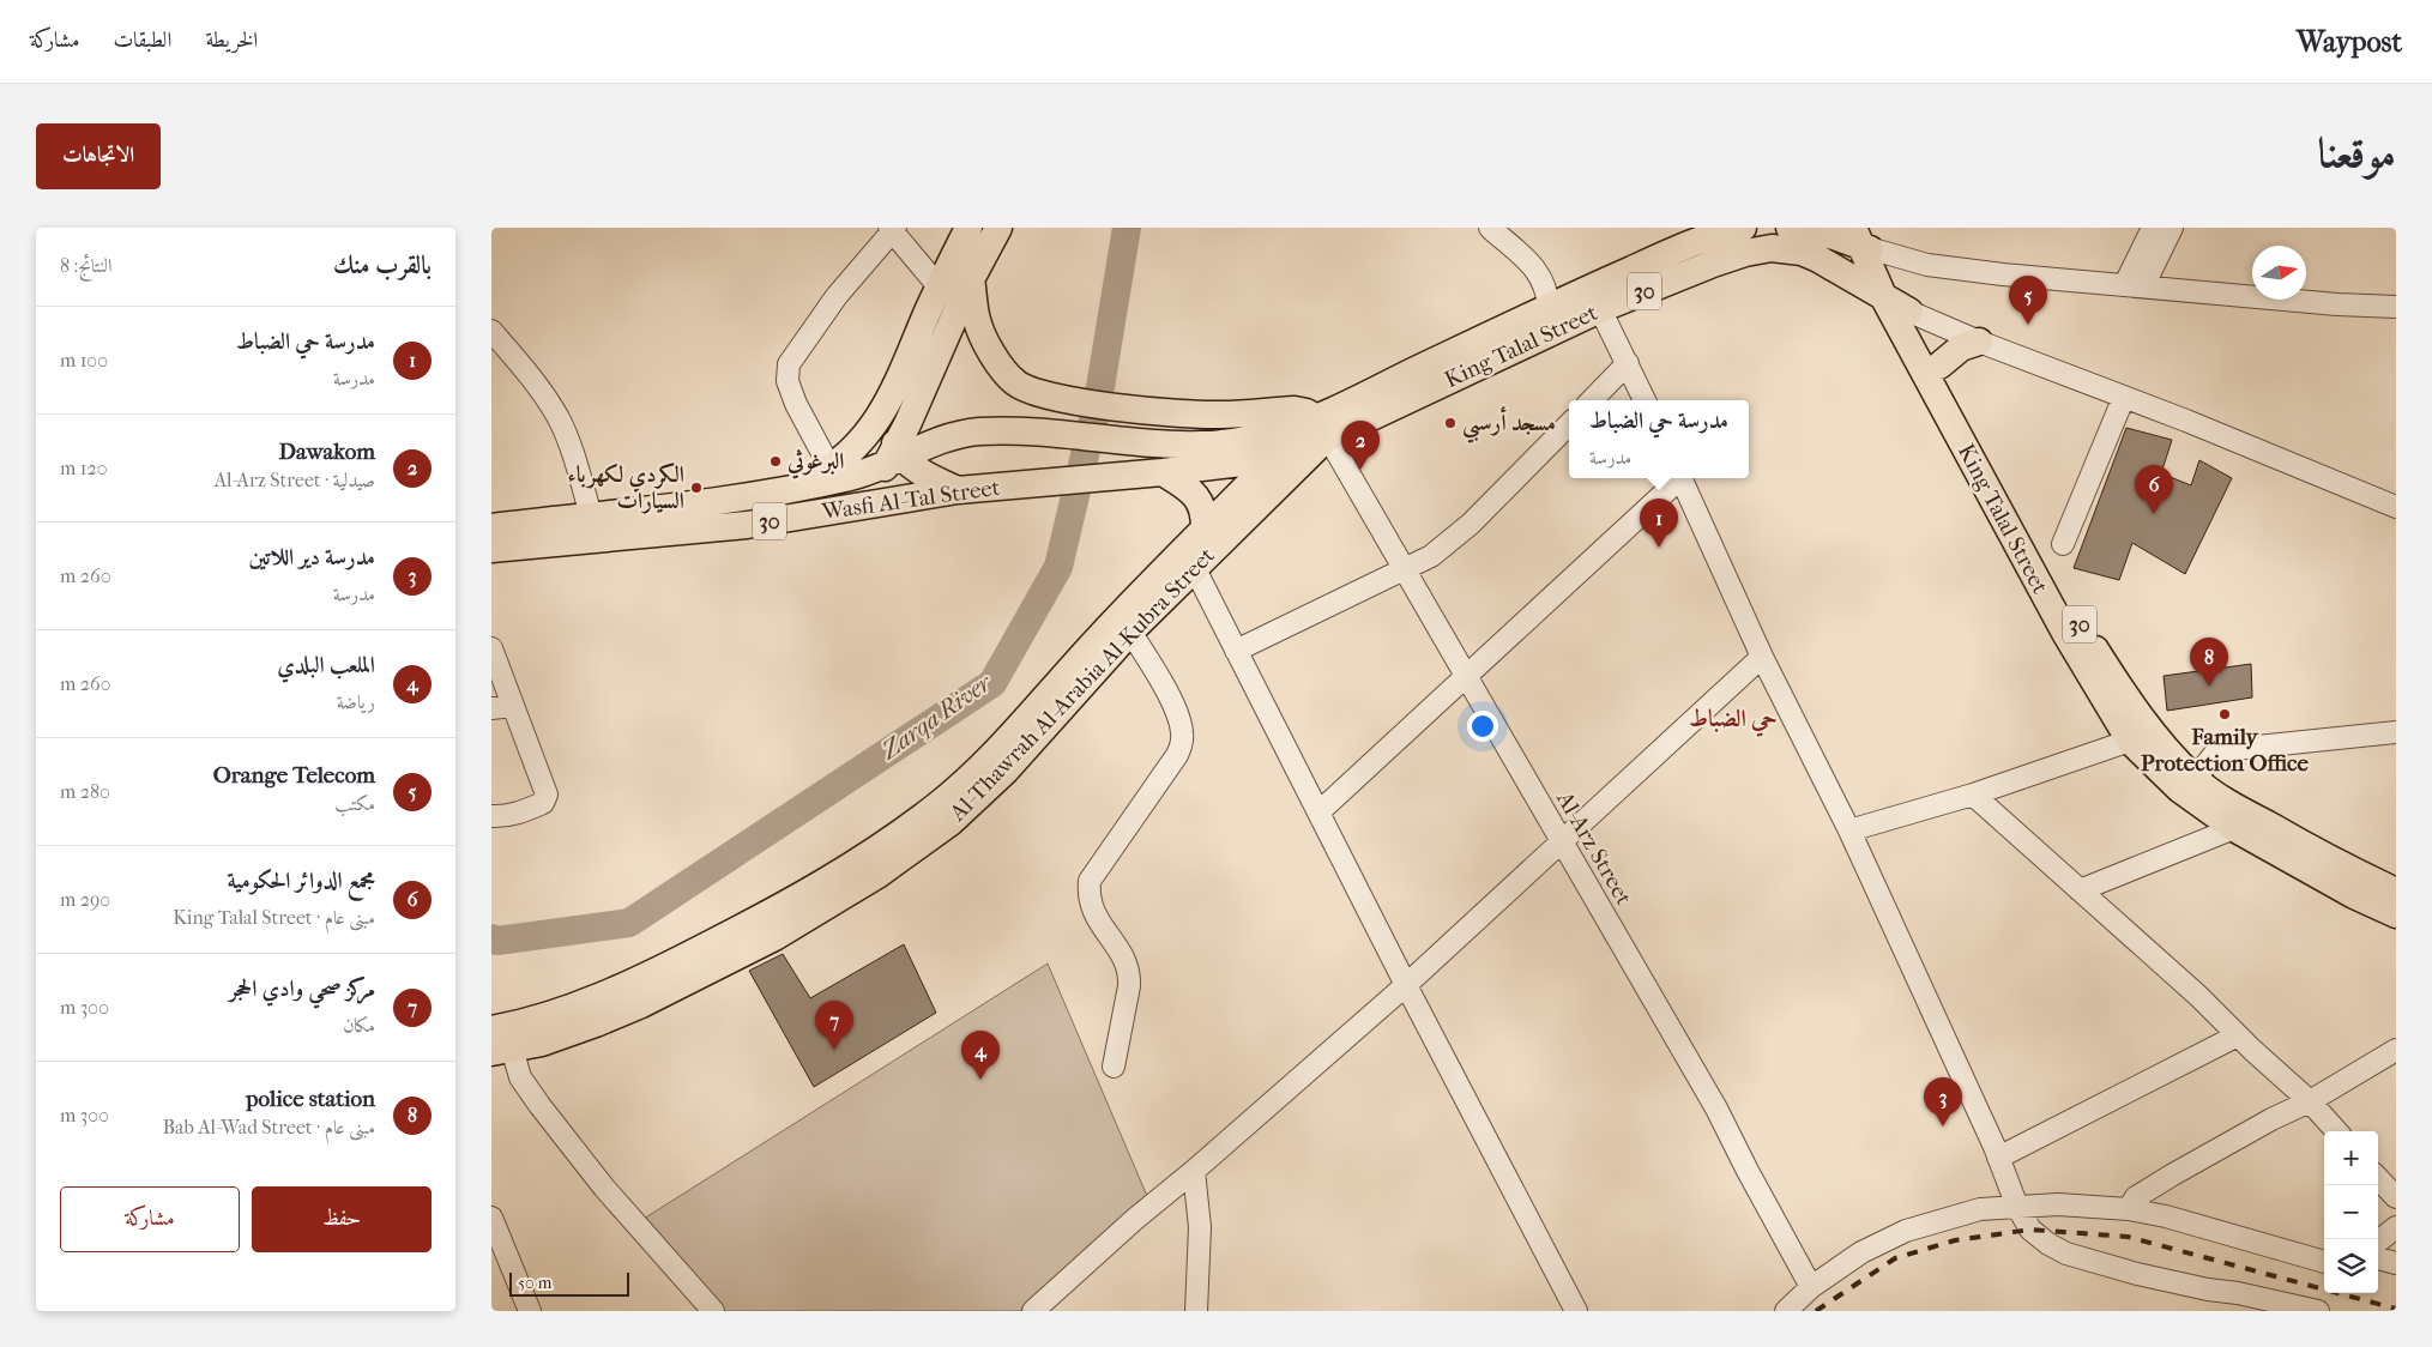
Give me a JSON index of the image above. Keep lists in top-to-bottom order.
{
  "streets": {
    "main road": [
      "30",
      "King Talal Street",
      "Wasfi Al-Tal Street",
      "Al-Thawrah Al-Arabia Al-Kubra Street"
    ],
    "street": ["Al-Arz Street"]
  },
  "crossings": [
    ["King Talal Street", "Wasfi Al-Tal Street"],
    ["King Talal Street", "Al-Thawrah Al-Arabia Al-Kubra Street"],
    ["King Talal Street", "Al-Arz Street"],
    ["Wasfi Al-Tal Street", "Al-Thawrah Al-Arabia Al-Kubra Street"],
    ["Wasfi Al-Tal Street", "Al-Arz Street"],
    ["Al-Thawrah Al-Arabia Al-Kubra Street", "Al-Arz Street"]
  ],
  "districts": ["حي الضباط"],
  "water": ["Zarqa River"],
  "places": [
    "مسجد أرسبي",
    "البرغوثي",
    "الكردي لكهرباء السيارات",
    "Family Protection Office"
  ],
  "scale_bar": "50 m",
  "north": "right",
  "page": {
    "header": "Waypost",
    "nav": ["الخريطة", "الطبقات", "مشاركة"],
    "title": "موقعنا",
    "buttons": [
      "الاتجاهات",
      ["حفظ", "مشاركة"]
    ],
    "heading": ["بالقرب منك", "النتائج: 8"],
    "pins": [
      "5",
      "2",
      "6",
      "1",
      "8",
      "7",
      "4",
      "3"
    ],
    "list": [
      {
        "mark": "1",
        "name": "مدرسة حي الضباط",
        "note": "مدرسة",
        "value": "100 m"
      },
      {
        "mark": "2",
        "name": "Dawakom",
        "note": "صيدلية · Al-Arz Street",
        "value": "120 m"
      },
      {
        "mark": "3",
        "name": "مدرسة دير اللاتين",
        "note": "مدرسة",
        "value": "260 m"
      },
      {
        "mark": "4",
        "name": "الملعب البلدي",
        "note": "رياضة",
        "value": "260 m"
      },
      {
        "mark": "5",
        "name": "Orange Telecom",
        "note": "مكتب",
        "value": "280 m"
      },
      {
        "mark": "6",
        "name": "مجمع الدوائر الحكومية",
        "note": "مبنى عام · King Talal Street",
        "value": "290 m"
      },
      {
        "mark": "7",
        "name": "مركز صحي وادي الحجر",
        "note": "مكان",
        "value": "300 m"
      },
      {
        "mark": "8",
        "name": "police station",
        "note": "مبنى عام · Bab Al-Wad Street",
        "value": "300 m"
      }
    ],
    "popup": ["مدرسة حي الضباط", "مدرسة"],
    "map_buttons": ["+", "−"],
    "scale": "50 m"
  }
}
